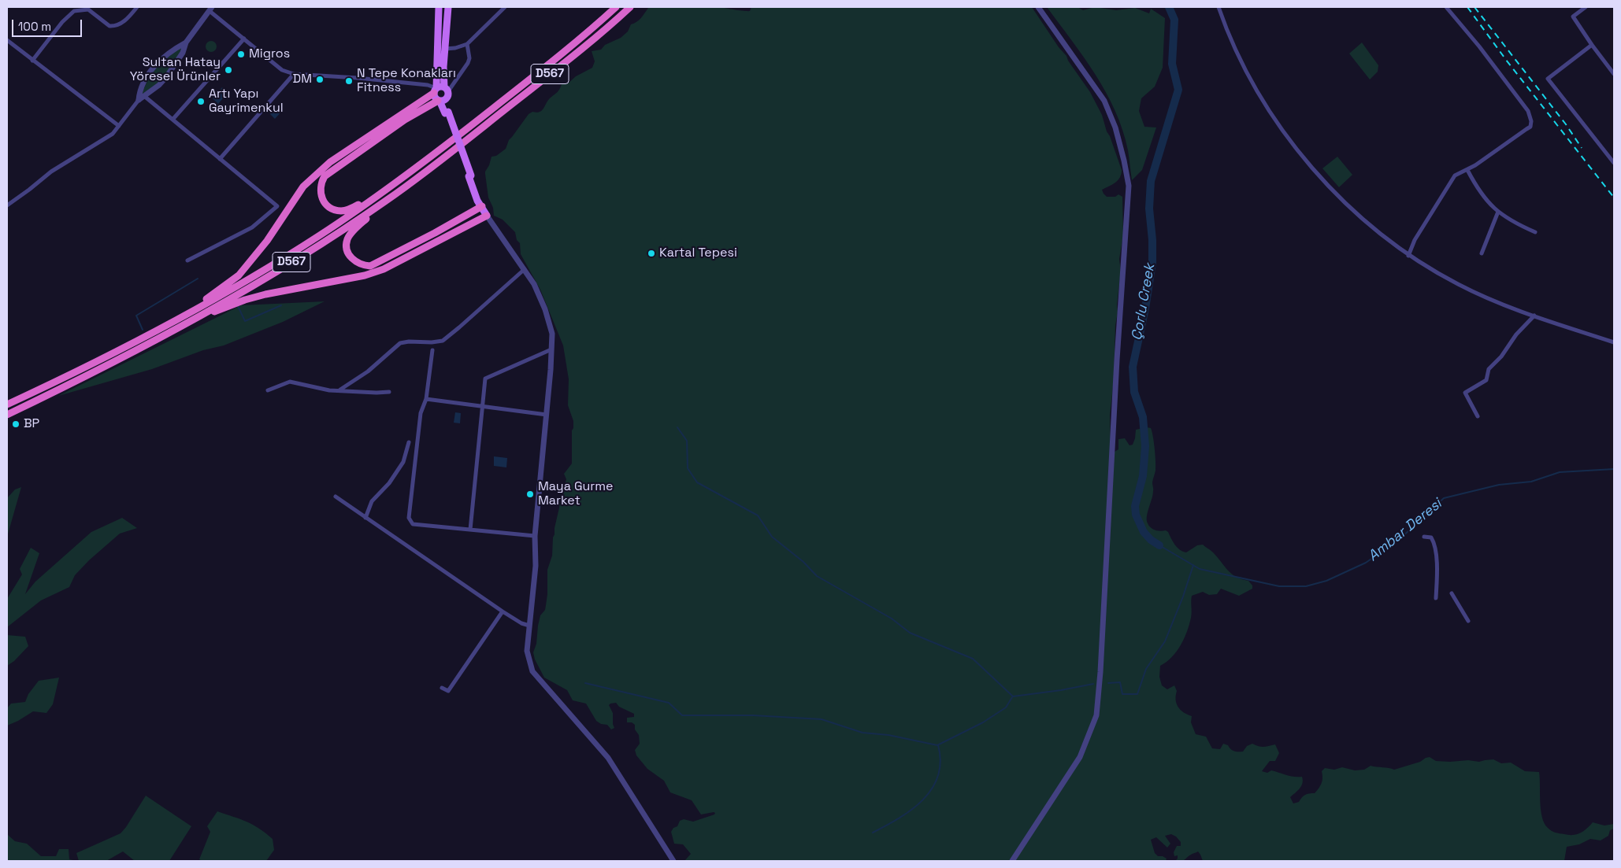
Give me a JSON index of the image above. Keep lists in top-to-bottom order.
{
  "streets": {
    "highway": ["D567"]
  },
  "water": ["Çorlu Creek", "Ambar Deresi"],
  "places": [
    "Migros",
    "Sultan Hatay Yöresel Ürünler",
    "DM",
    "N Tepe Konakları Fitness",
    "Artı Yapı Gayrimenkul",
    "Kartal Tepesi",
    "BP",
    "Maya Gurme Market"
  ],
  "scale_bar": "100 m"
}
